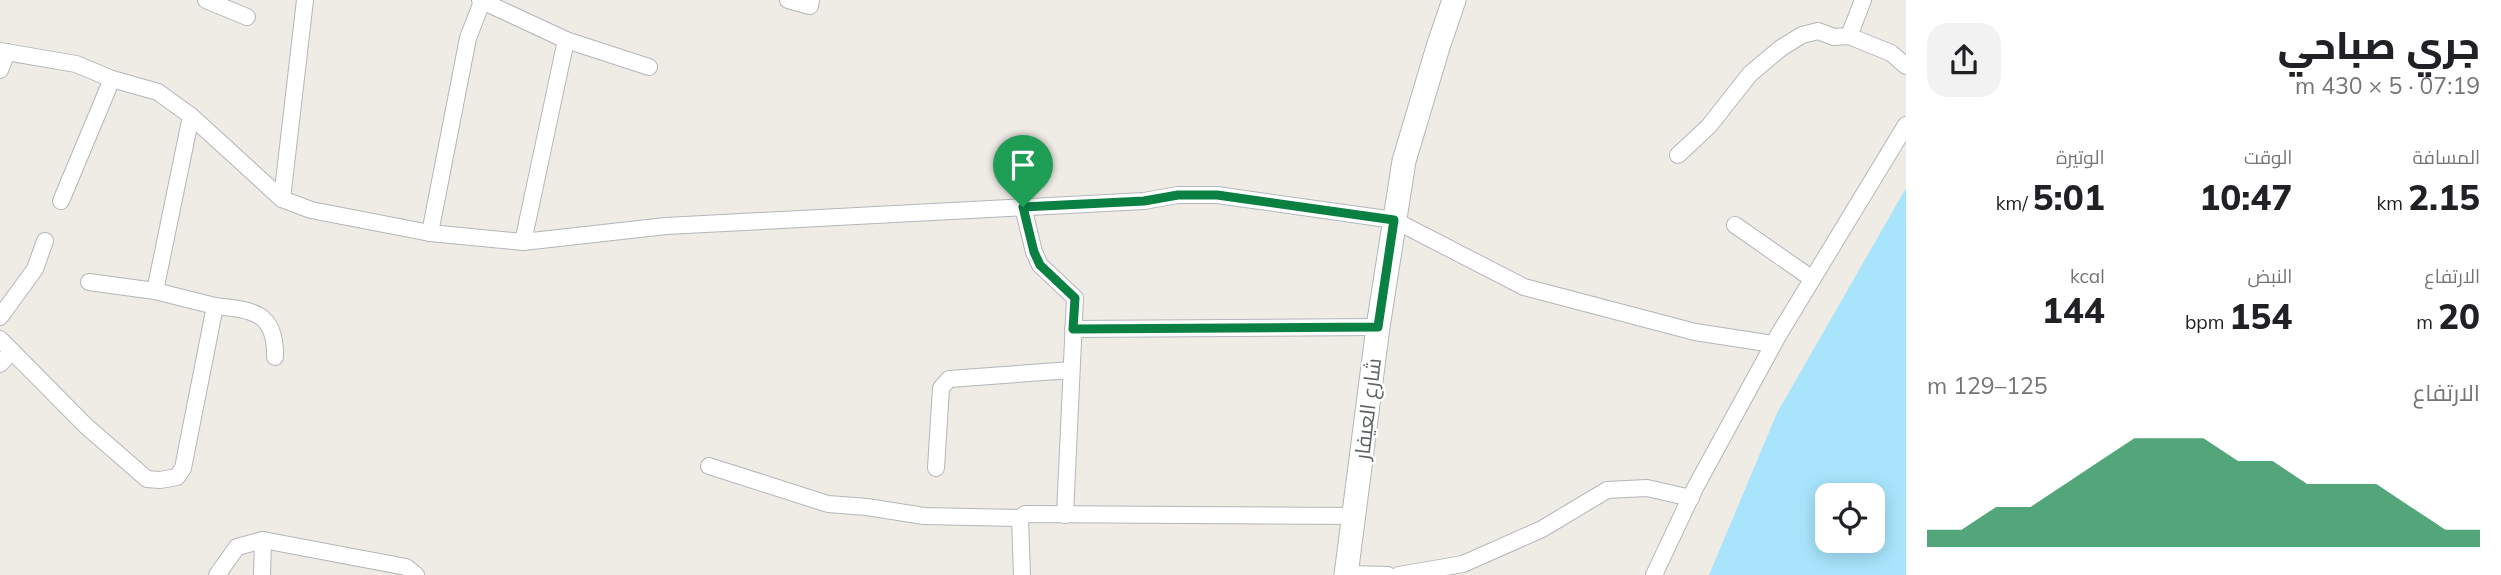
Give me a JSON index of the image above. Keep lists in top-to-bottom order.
{
  "streets": {
    "main road": ["شارع العيفار"]
  },
  "page": {
    "heading": ["جري صباحي", "07:19 · 5 × 430 m"],
    "stats": [
      ["المسافة", "2.15 km"],
      ["الوقت", "10:47"],
      ["الوتيرة", "5:01 /km"],
      ["الارتفاع", "20 m"],
      ["النبض", "154 bpm"],
      ["kcal", "144"]
    ],
    "chart": ["الارتفاع", "125–129 m"]
  }
}
